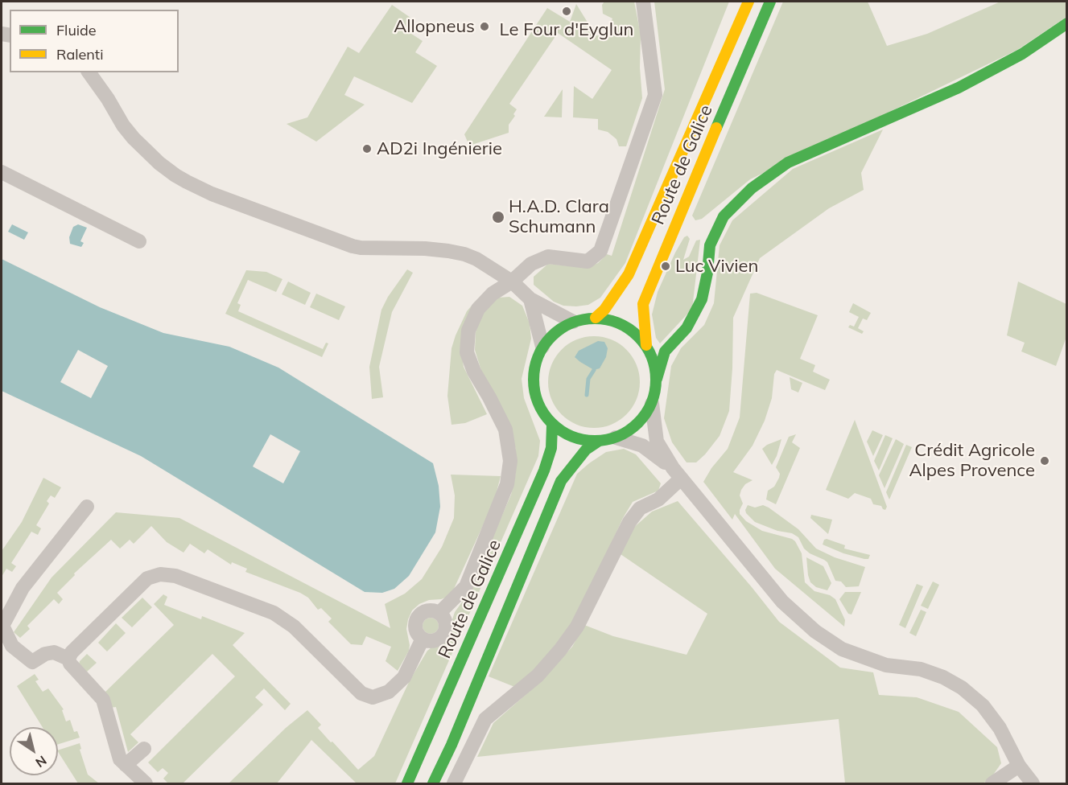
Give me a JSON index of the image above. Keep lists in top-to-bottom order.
{
  "streets": {
    "main road": ["Route de Galice"]
  },
  "places": [
    "Le Four d'Eyglun",
    "Allopneus",
    "AD2i Ingénierie",
    "H.A.D. Clara Schumann",
    "Luc Vivien",
    "Crédit Agricole Alpes Provence"
  ],
  "legend": ["Fluide", "Ralenti"],
  "north": "bottom right"
}
